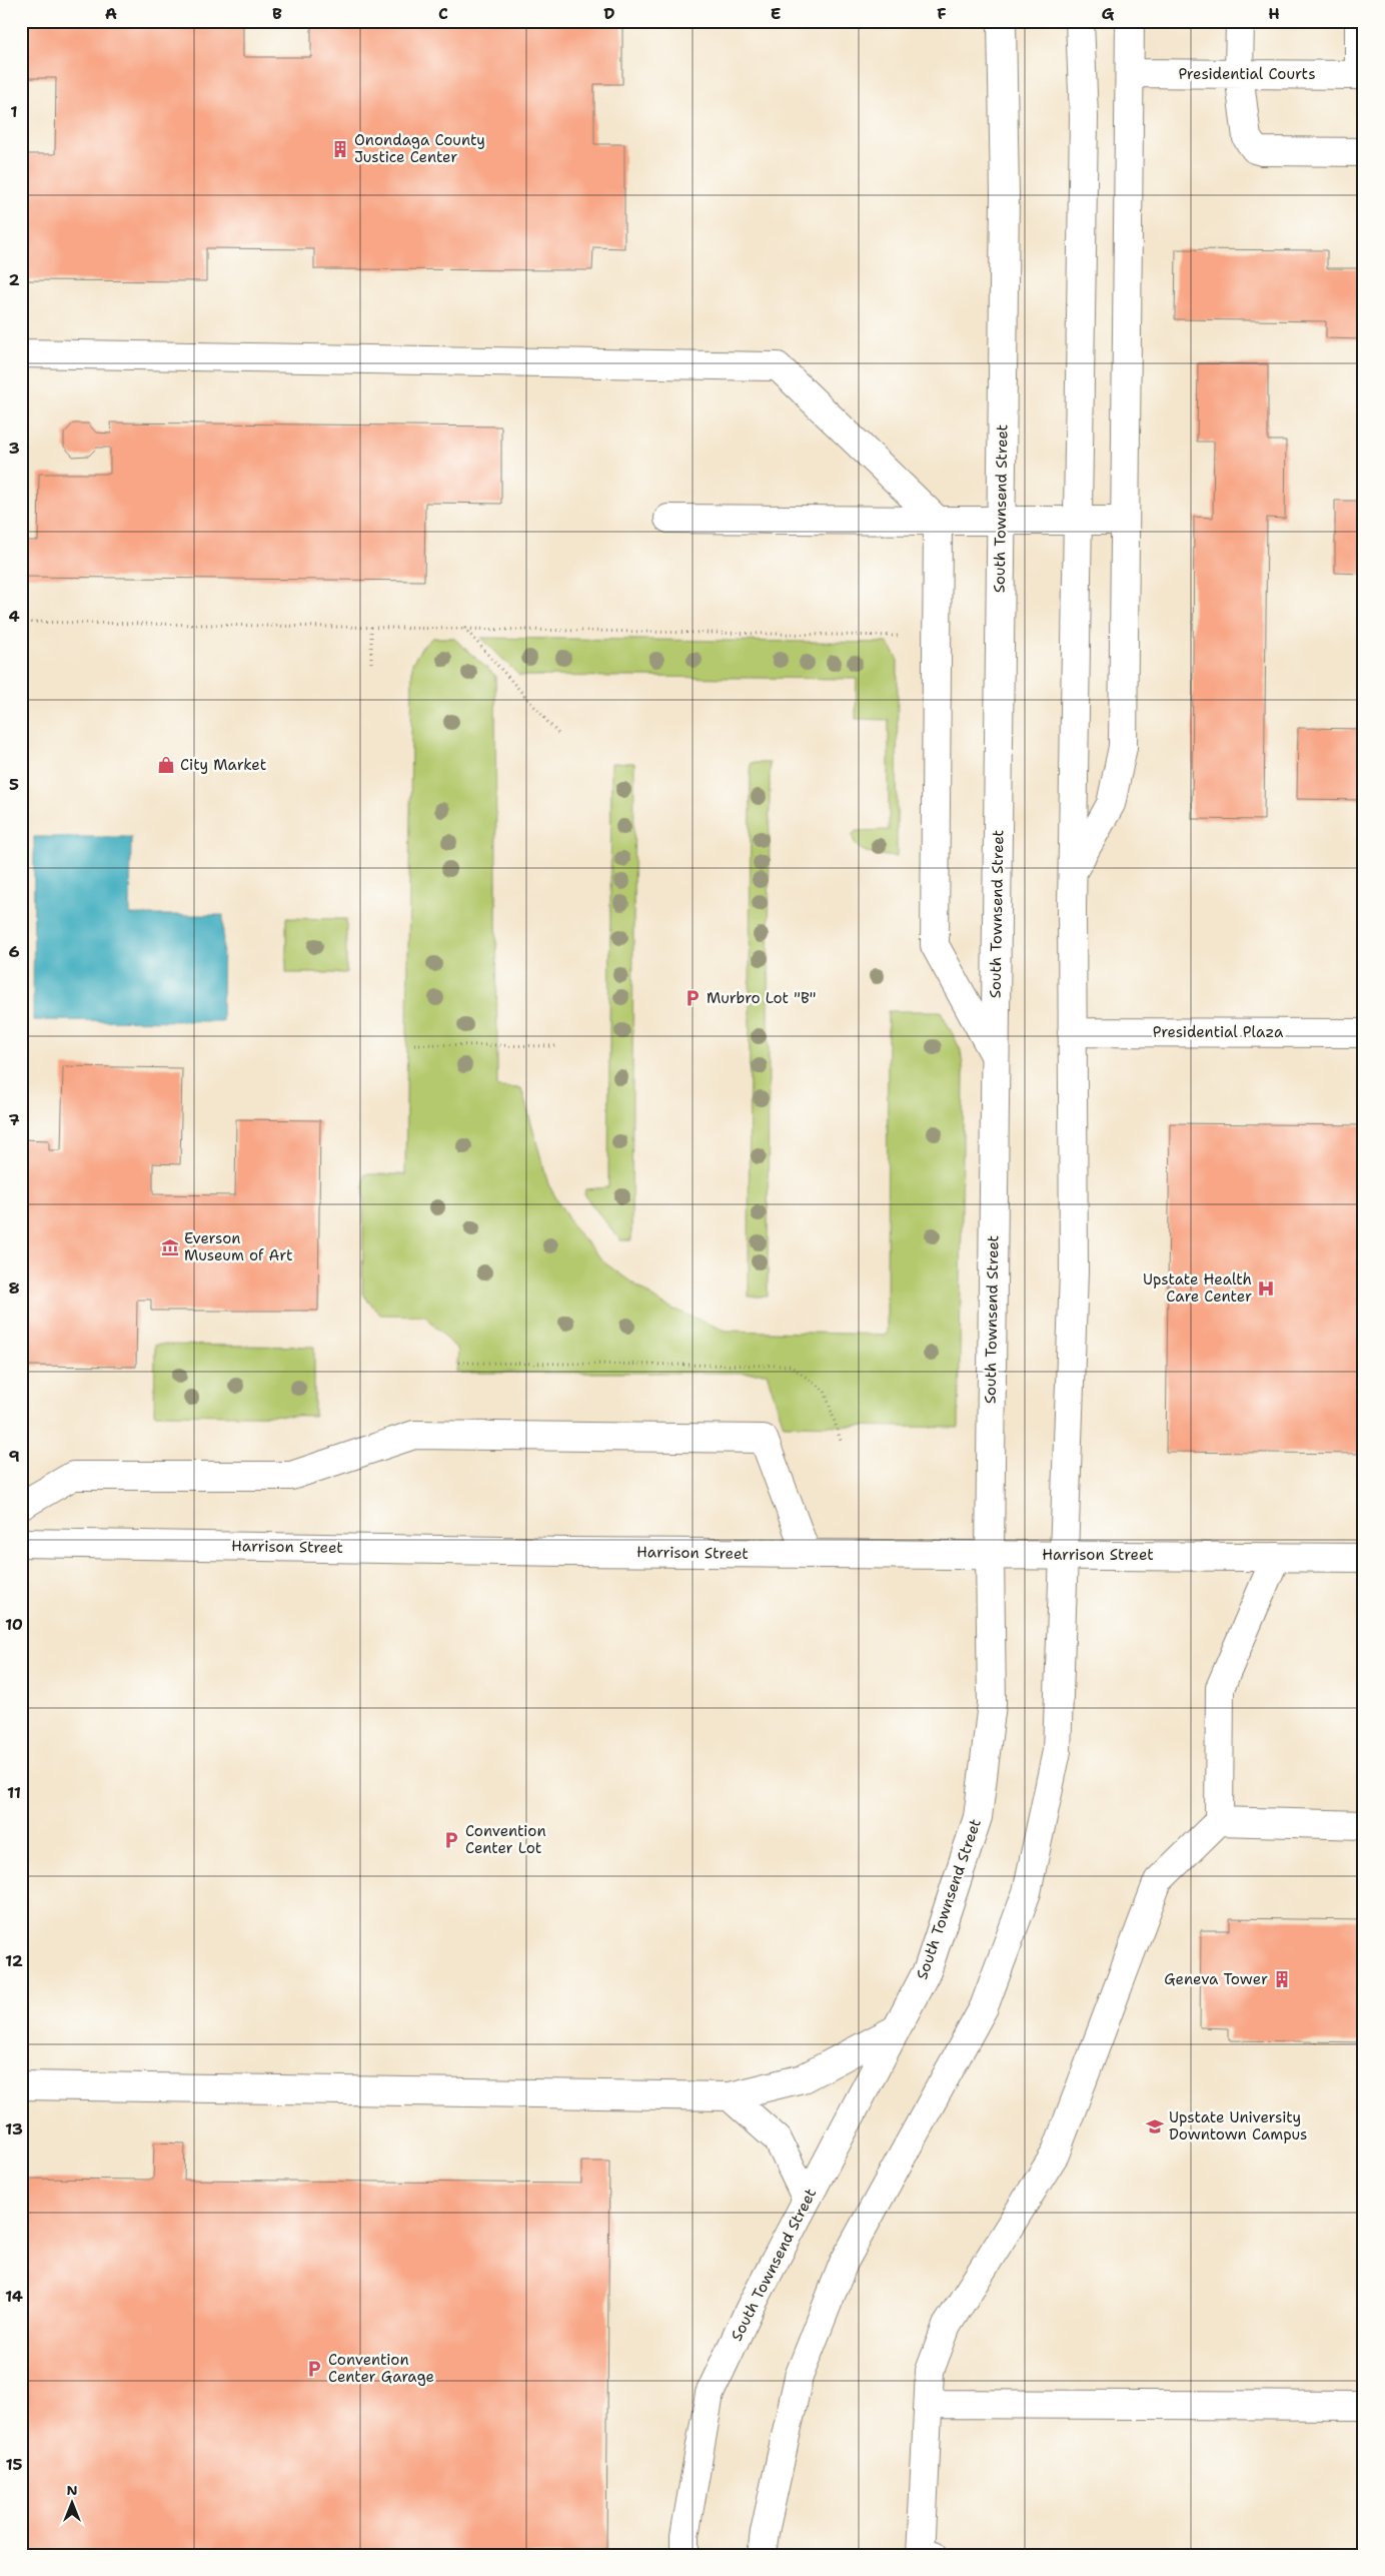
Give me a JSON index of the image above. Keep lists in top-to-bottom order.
{
  "streets": {
    "street": [
      "Presidential Courts",
      "South Townsend Street",
      "Presidential Plaza",
      "Harrison Street"
    ]
  },
  "crossings": [
    ["South Townsend Street", "Harrison Street"]
  ],
  "places": {
    "building": ["Onondaga County Justice Center", "Geneva Tower"],
    "shop": ["City Market"],
    "parking": ["Murbro Lot \"B\"", "Convention Center Lot", "Convention Center Garage"],
    "museum": ["Everson Museum of Art"],
    "hospital": ["Upstate Health Care Center"],
    "school or university": ["Upstate University Downtown Campus"]
  },
  "north": "top",
  "grid": {
    "columns": [
      "A",
      "B",
      "C",
      "D",
      "E",
      "F",
      "G",
      "H"
    ],
    "rows": [
      "1",
      "2",
      "3",
      "4",
      "5",
      "6",
      "7",
      "8",
      "9",
      "10",
      "11",
      "12",
      "13",
      "14",
      "15"
    ]
  }
}
